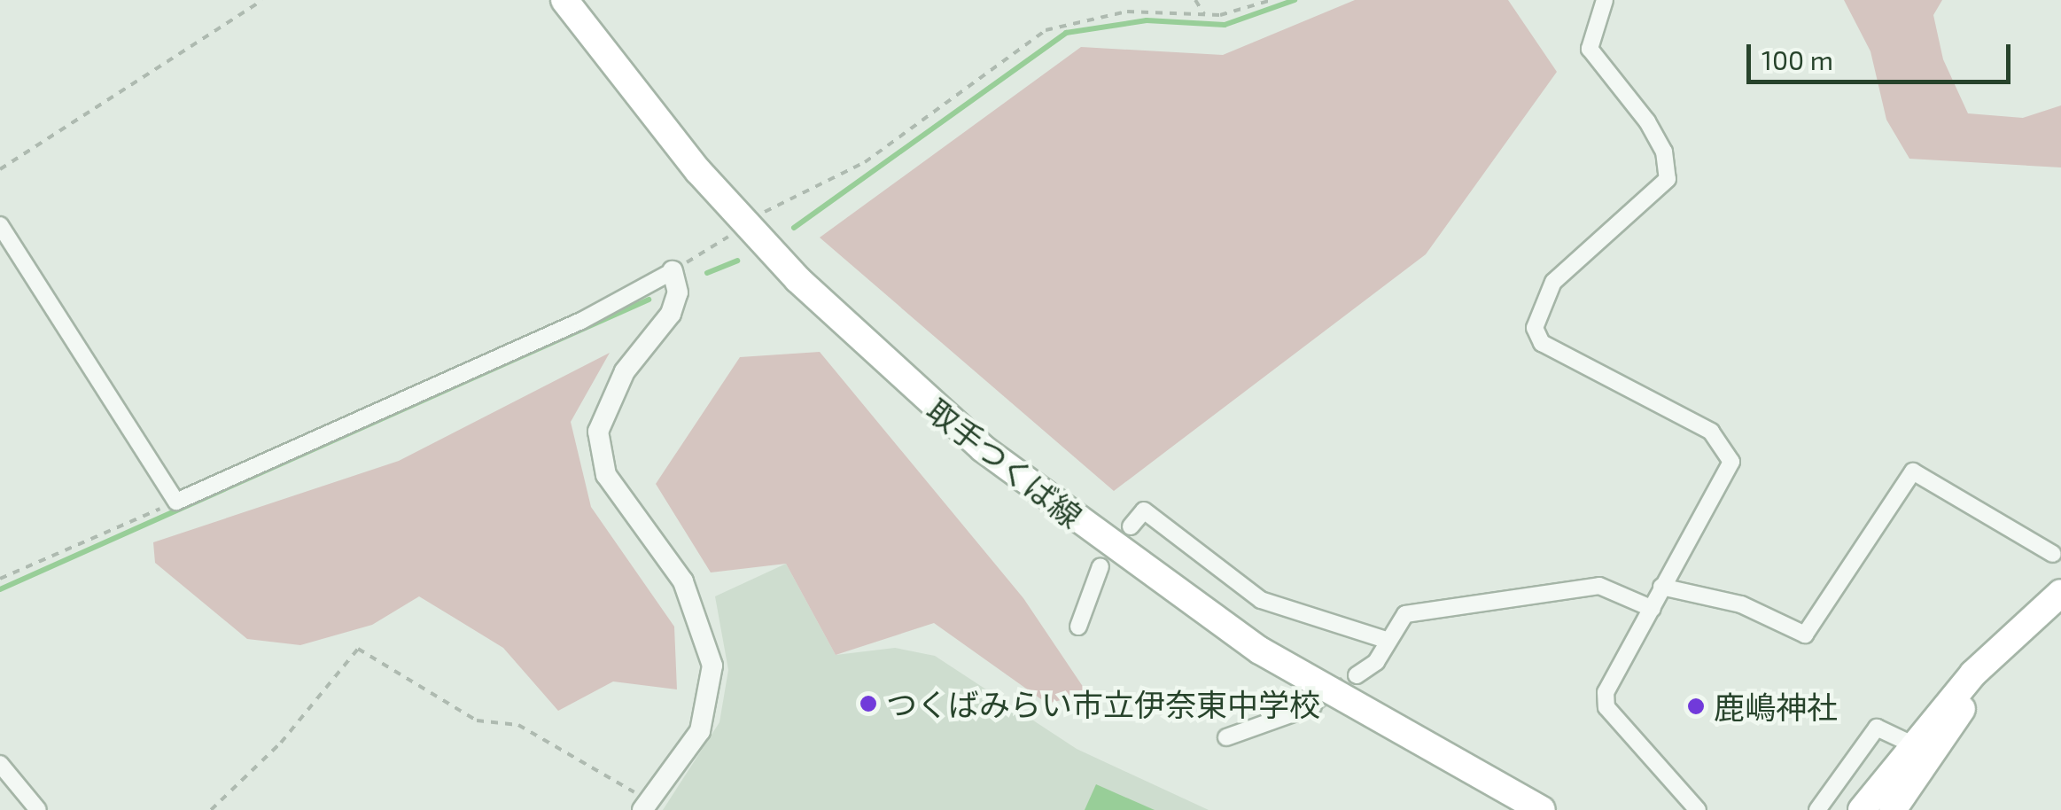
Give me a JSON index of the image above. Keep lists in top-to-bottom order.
{
  "streets": {
    "main road": ["取手つくば線"]
  },
  "places": ["つくばみらい市立伊奈東中学校", "鹿嶋神社"],
  "scale_bar": "100 m"
}
